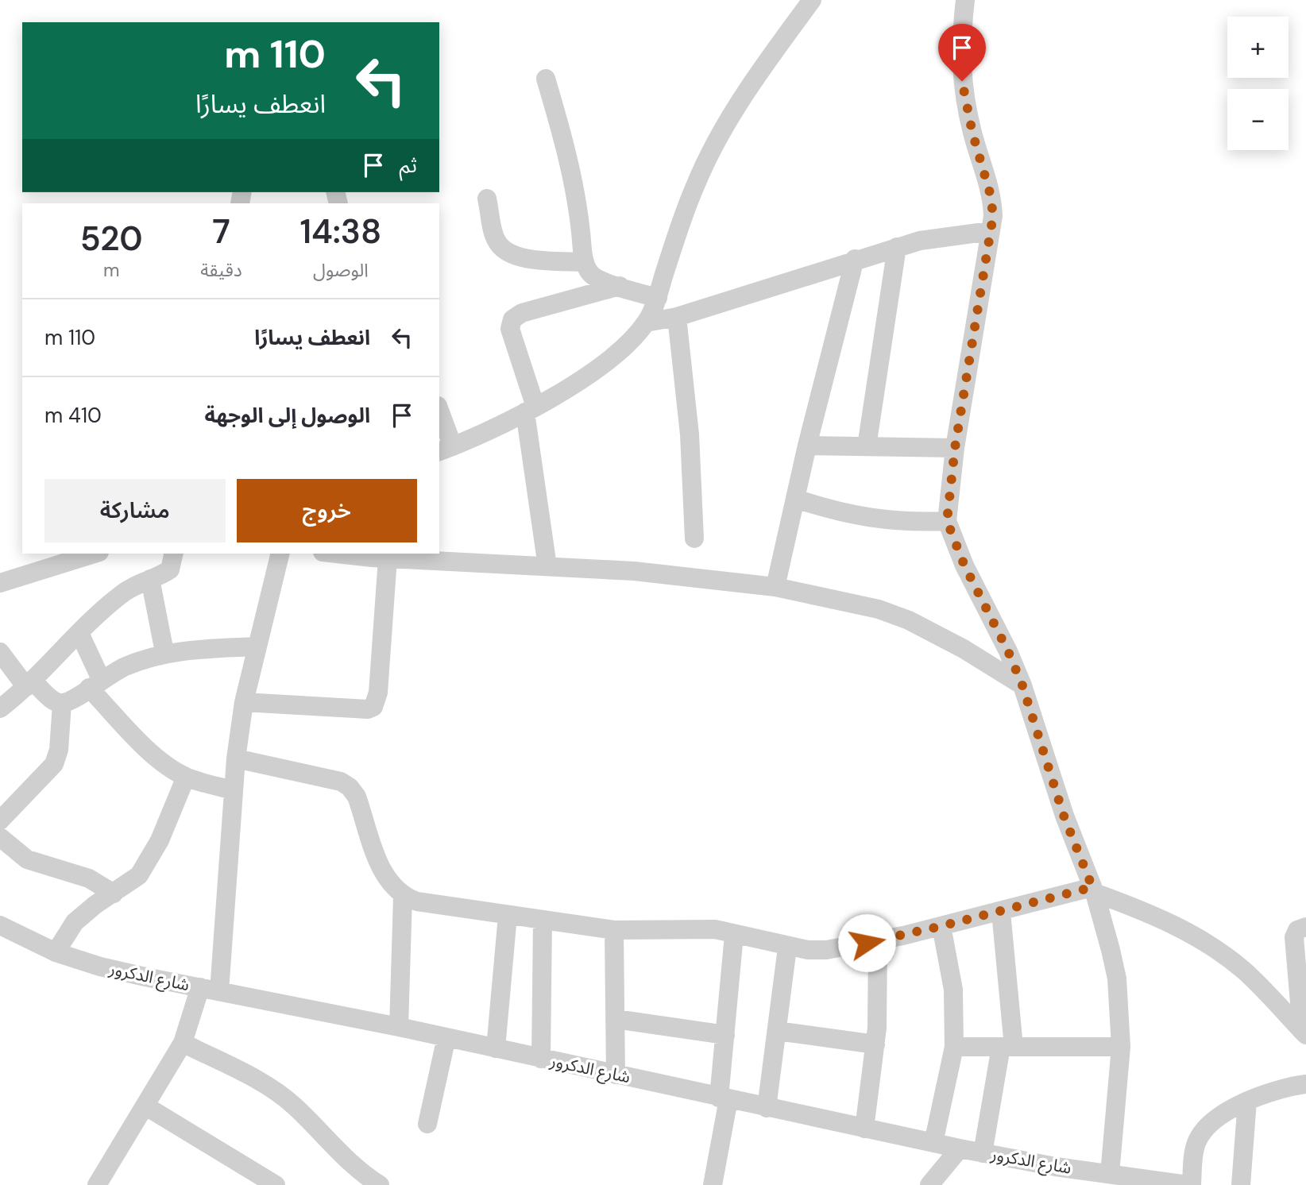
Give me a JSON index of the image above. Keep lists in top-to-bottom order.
{
  "streets": {
    "street": ["شارع الدكرور"]
  },
  "page": {
    "map_buttons": ["+", "−"],
    "turn": ["110 m", "انعطف يسارًا"],
    "then": "ثم",
    "eta": [
      "14:38",
      "الوصول",
      "7",
      "دقيقة",
      "520",
      "m"
    ],
    "list": [
      {
        "name": "انعطف يسارًا",
        "value": "110 m"
      },
      {
        "name": "الوصول إلى الوجهة",
        "value": "410 m"
      }
    ],
    "buttons": ["خروج", "مشاركة"]
  }
}
